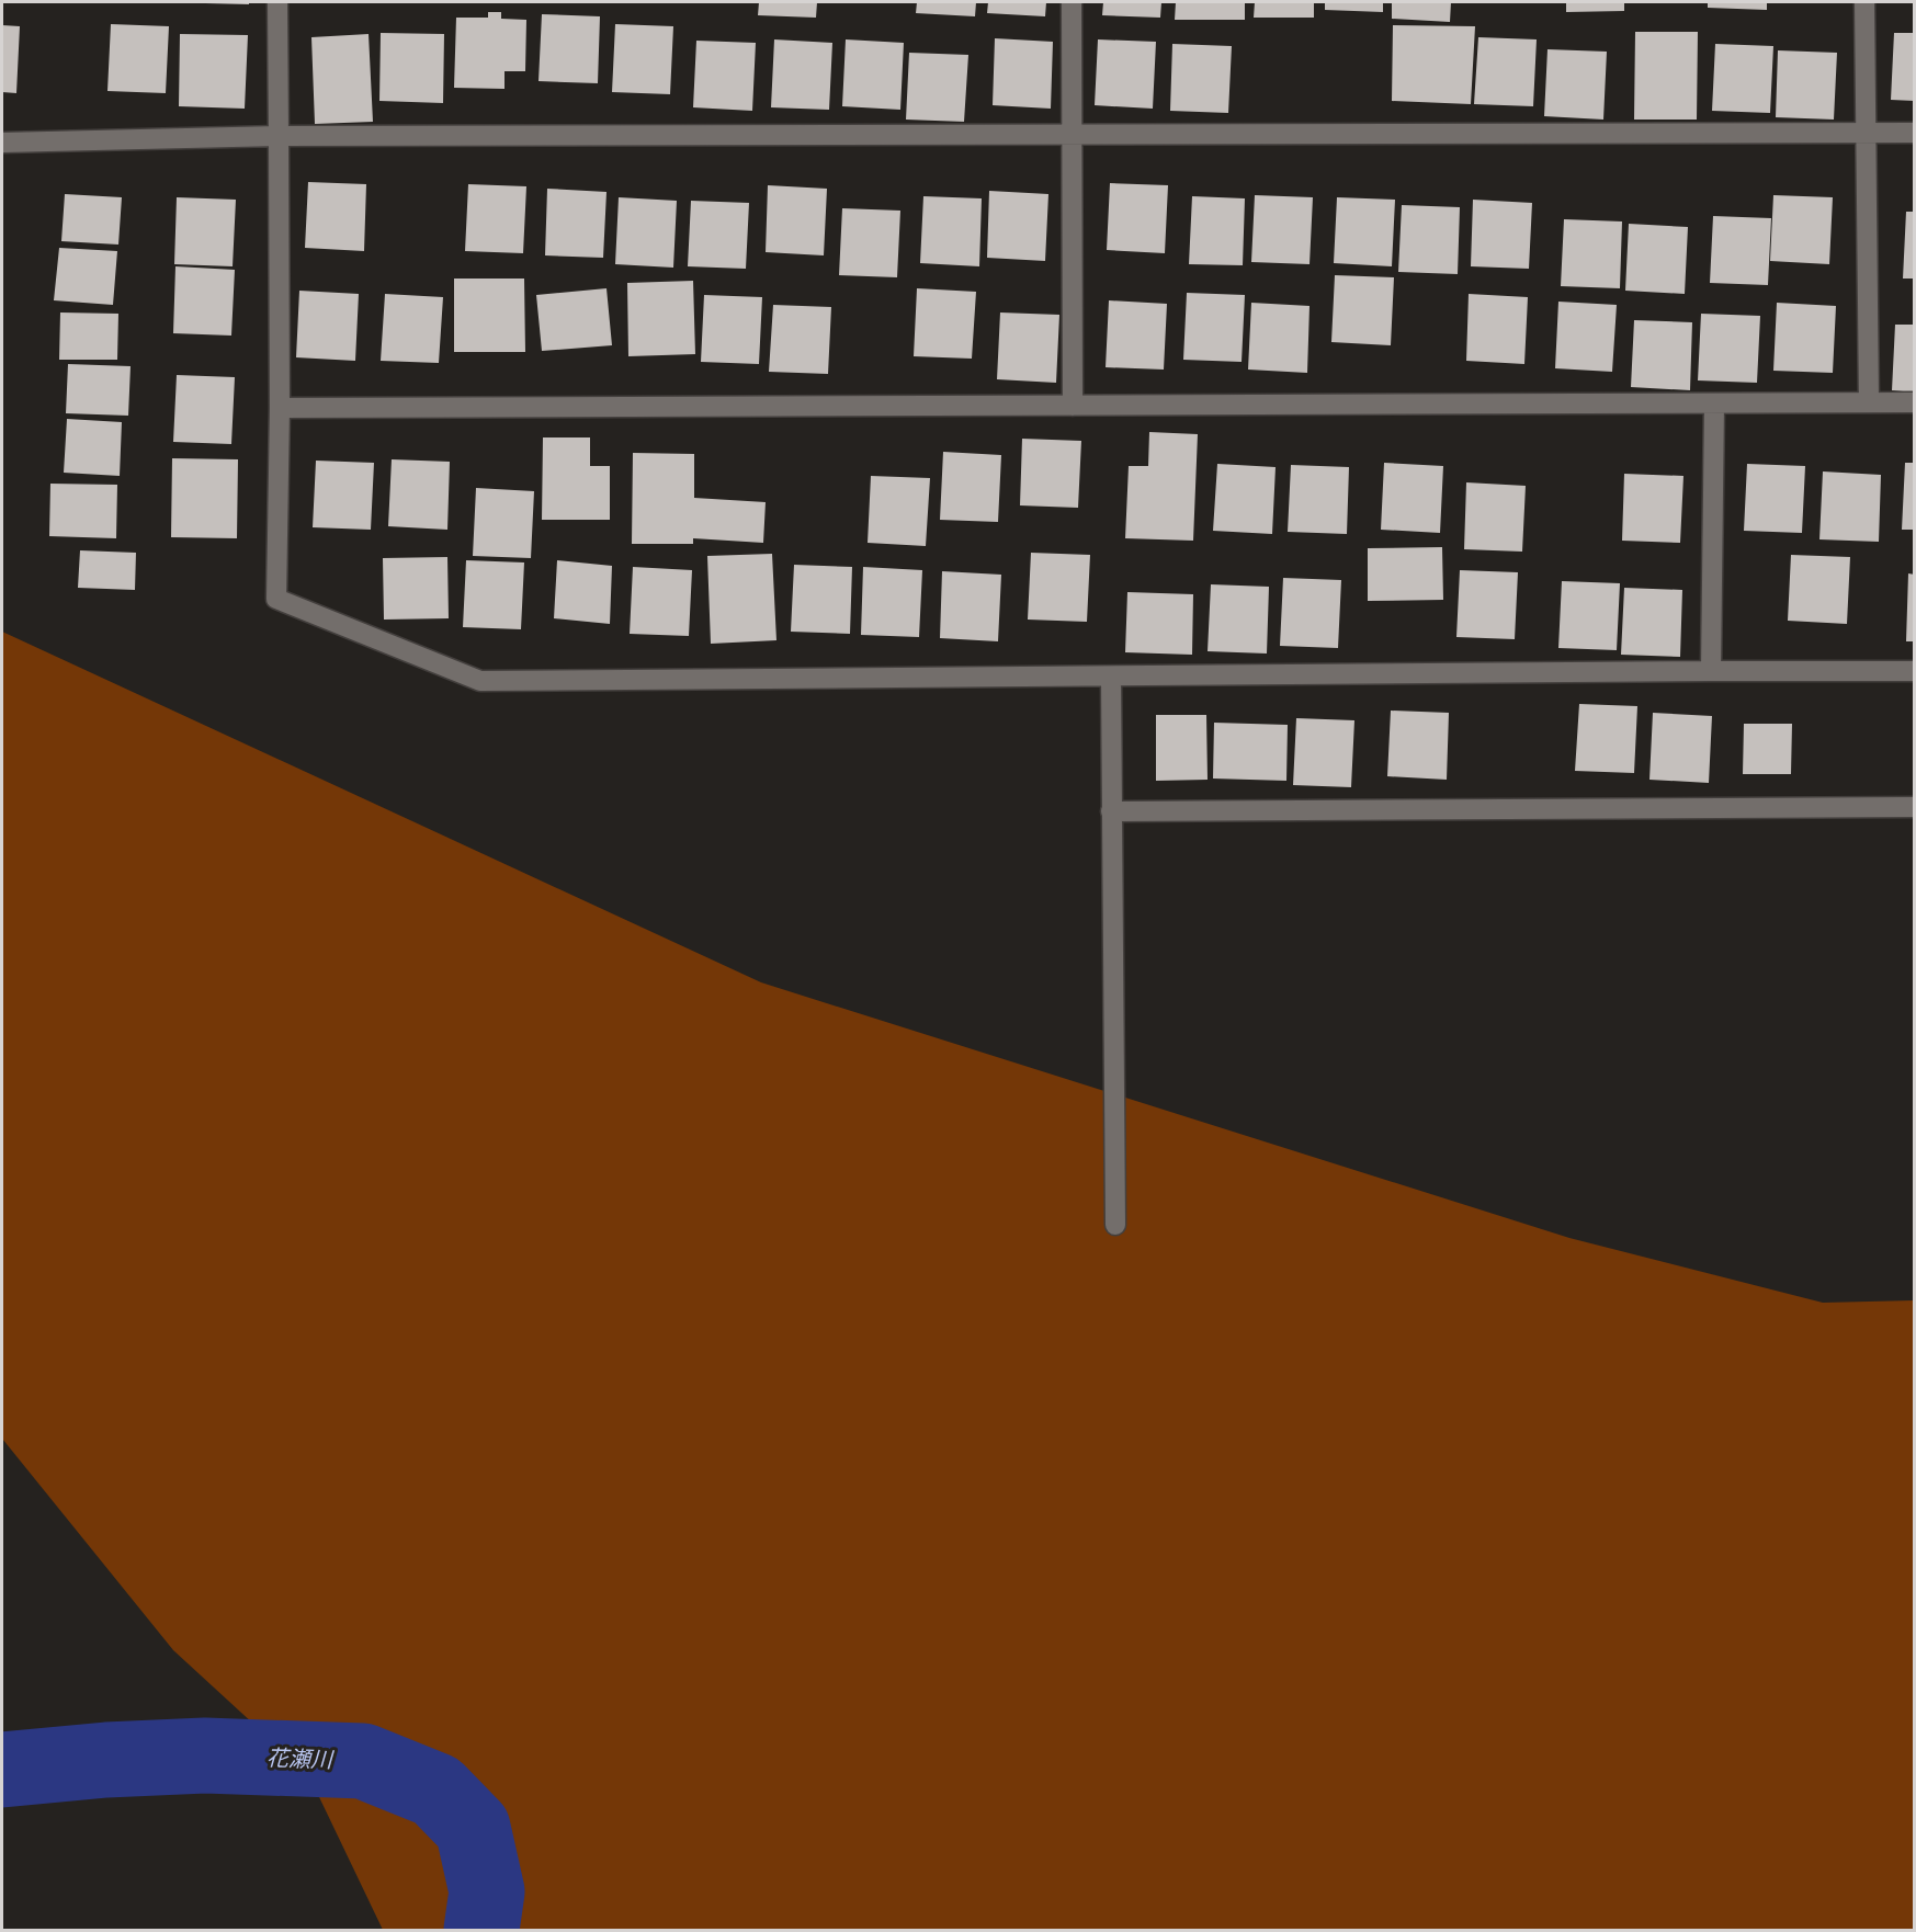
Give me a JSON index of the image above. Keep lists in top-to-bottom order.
{
  "water": ["花瀬川"]
}
